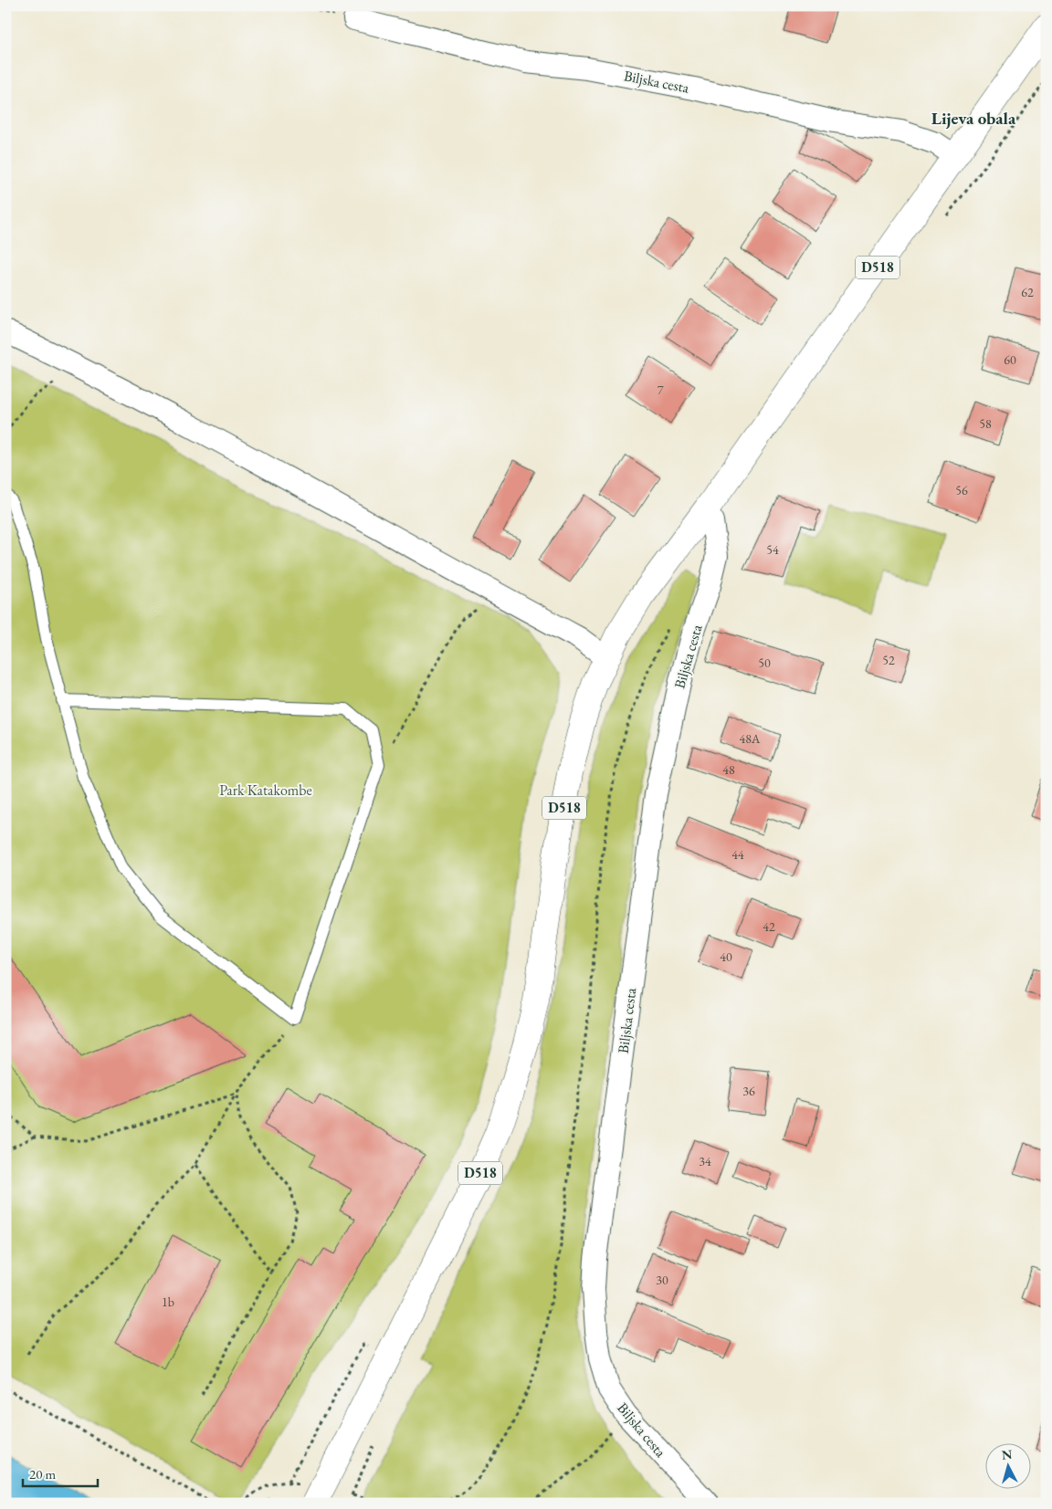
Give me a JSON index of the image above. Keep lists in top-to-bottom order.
{
  "streets": {
    "main road": ["D518"],
    "street": ["Biljska cesta"]
  },
  "crossings": [
    ["Biljska cesta", "D518"]
  ],
  "districts": ["Lijeva obala"],
  "parks": ["Park Katakombe"],
  "house_numbers": [
    "62",
    "60",
    "7",
    "58",
    "56",
    "54",
    "52",
    "50",
    "48A",
    "48",
    "44",
    "42",
    "40",
    "36",
    "34",
    "30",
    "1b"
  ],
  "scale_bar": "20 m",
  "north": "top"
}
